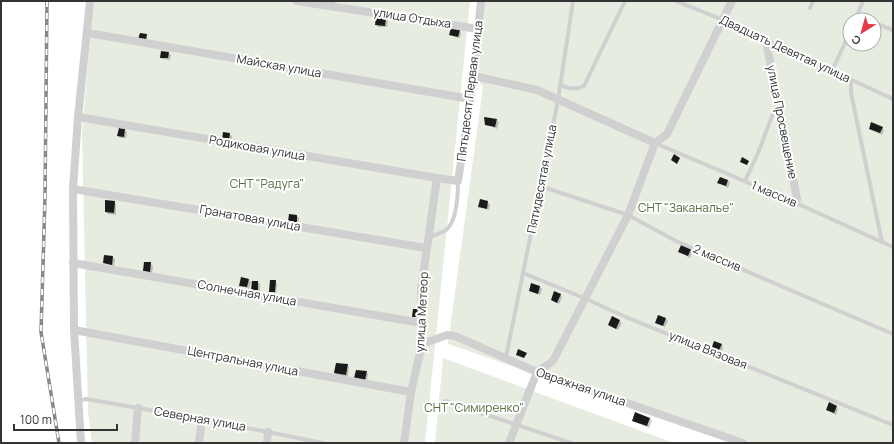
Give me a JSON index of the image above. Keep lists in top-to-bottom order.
{
  "streets": {
    "street": [
      "улица Отдыха",
      "Майская улица",
      "Пятьдесят Первая улица",
      "улица Просвещение",
      "Родиковая улица",
      "Гранатовая улица",
      "Солнечная улица",
      "улица Метеор",
      "Центральная улица",
      "Овражная улица"
    ],
    "lane": [
      "Двадцать Девятая улица",
      "Пятидесятая улица",
      "1 массив",
      "2 массив",
      "улица Вязовая",
      "Северная улица"
    ]
  },
  "crossings": [
    ["улица Отдыха", "Пятьдесят Первая улица"],
    ["Двадцать Девятая улица", "улица Просвещение"],
    ["Майская улица", "Пятьдесят Первая улица"],
    ["улица Просвещение", "1 массив"],
    ["Родиковая улица", "улица Метеор"],
    ["Пятидесятая улица", "2 массив"],
    ["Пятидесятая улица", "улица Вязовая"],
    ["Пятидесятая улица", "Овражная улица"],
    ["Гранатовая улица", "улица Метеор"],
    ["Солнечная улица", "улица Метеор"],
    ["улица Метеор", "Центральная улица"],
    ["улица Метеор", "Овражная улица"]
  ],
  "parks": ["СНТ \"Радуга\"", "СНТ \"Заканалье\"", "СНТ \"Симиренко\""],
  "scale_bar": "100 m",
  "north": "bottom left"
}
